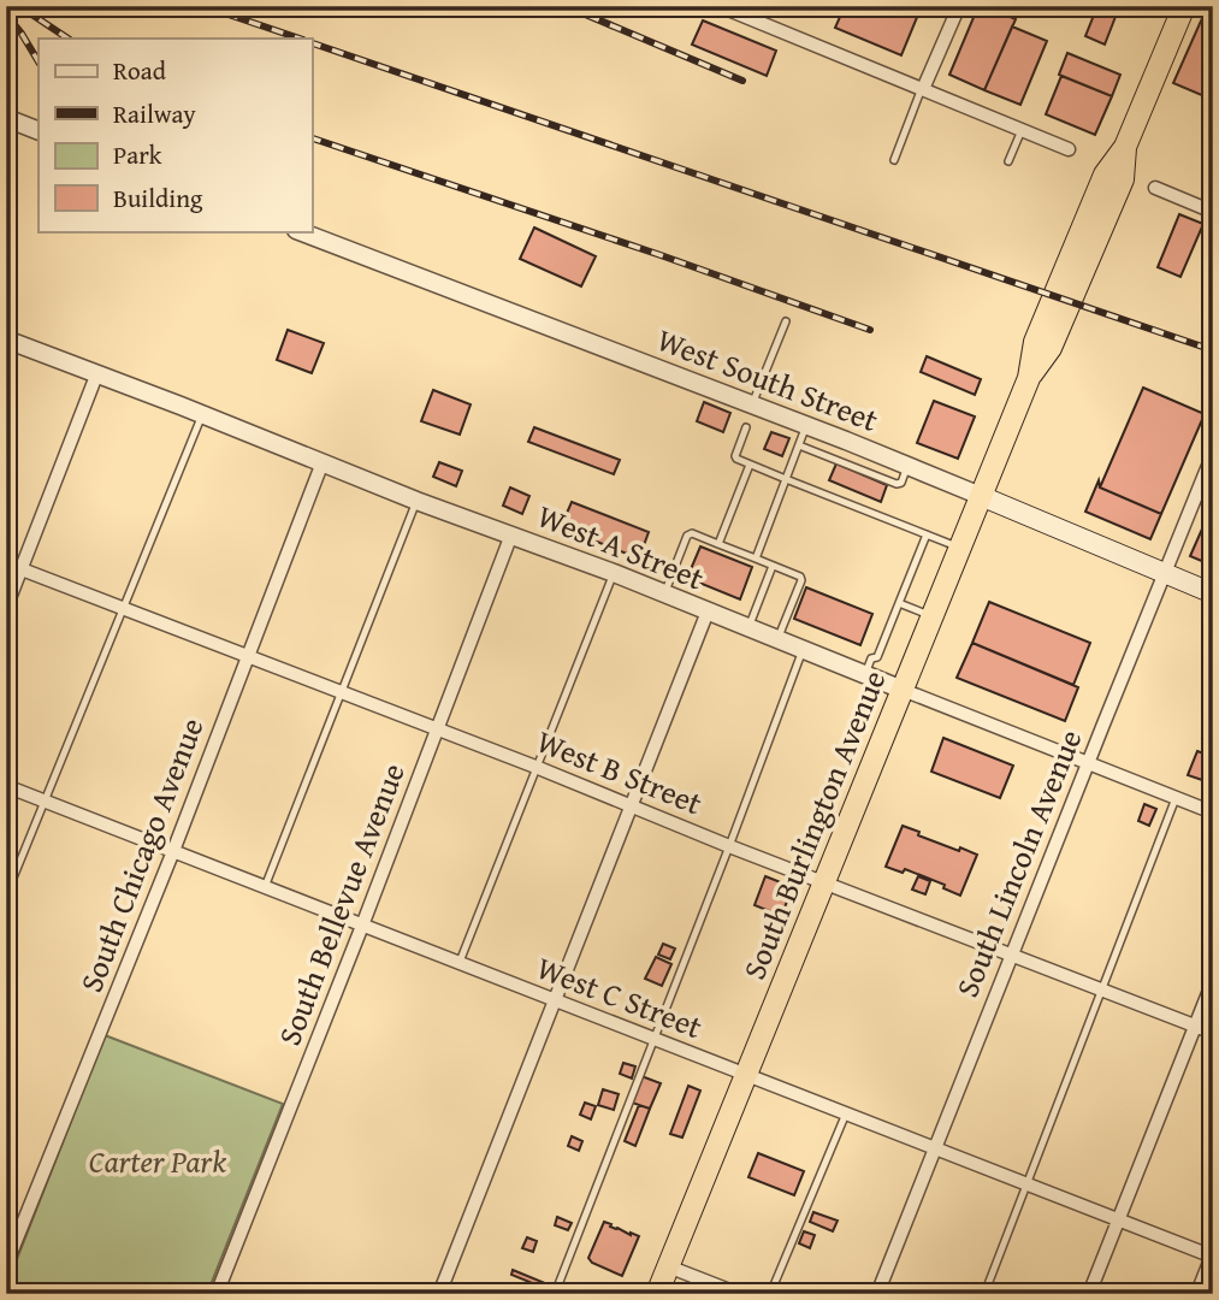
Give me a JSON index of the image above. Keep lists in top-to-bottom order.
{
  "streets": {
    "highway": ["South Burlington Avenue"],
    "main road": ["West South Street"],
    "street": [
      "West A Street",
      "West B Street",
      "South Chicago Avenue",
      "South Lincoln Avenue",
      "South Bellevue Avenue",
      "West C Street"
    ]
  },
  "crossings": [
    ["West South Street", "South Burlington Avenue"],
    ["West South Street", "South Lincoln Avenue"],
    ["West A Street", "South Burlington Avenue"],
    ["West A Street", "South Chicago Avenue"],
    ["West A Street", "South Lincoln Avenue"],
    ["West A Street", "South Bellevue Avenue"],
    ["West B Street", "South Burlington Avenue"],
    ["West B Street", "South Chicago Avenue"],
    ["West B Street", "South Lincoln Avenue"],
    ["West B Street", "South Bellevue Avenue"],
    ["South Burlington Avenue", "West C Street"],
    ["South Chicago Avenue", "West C Street"],
    ["South Lincoln Avenue", "West C Street"],
    ["South Bellevue Avenue", "West C Street"]
  ],
  "parks": ["Carter Park"],
  "legend": [
    "Road",
    "Railway",
    "Park",
    "Building"
  ]
}
